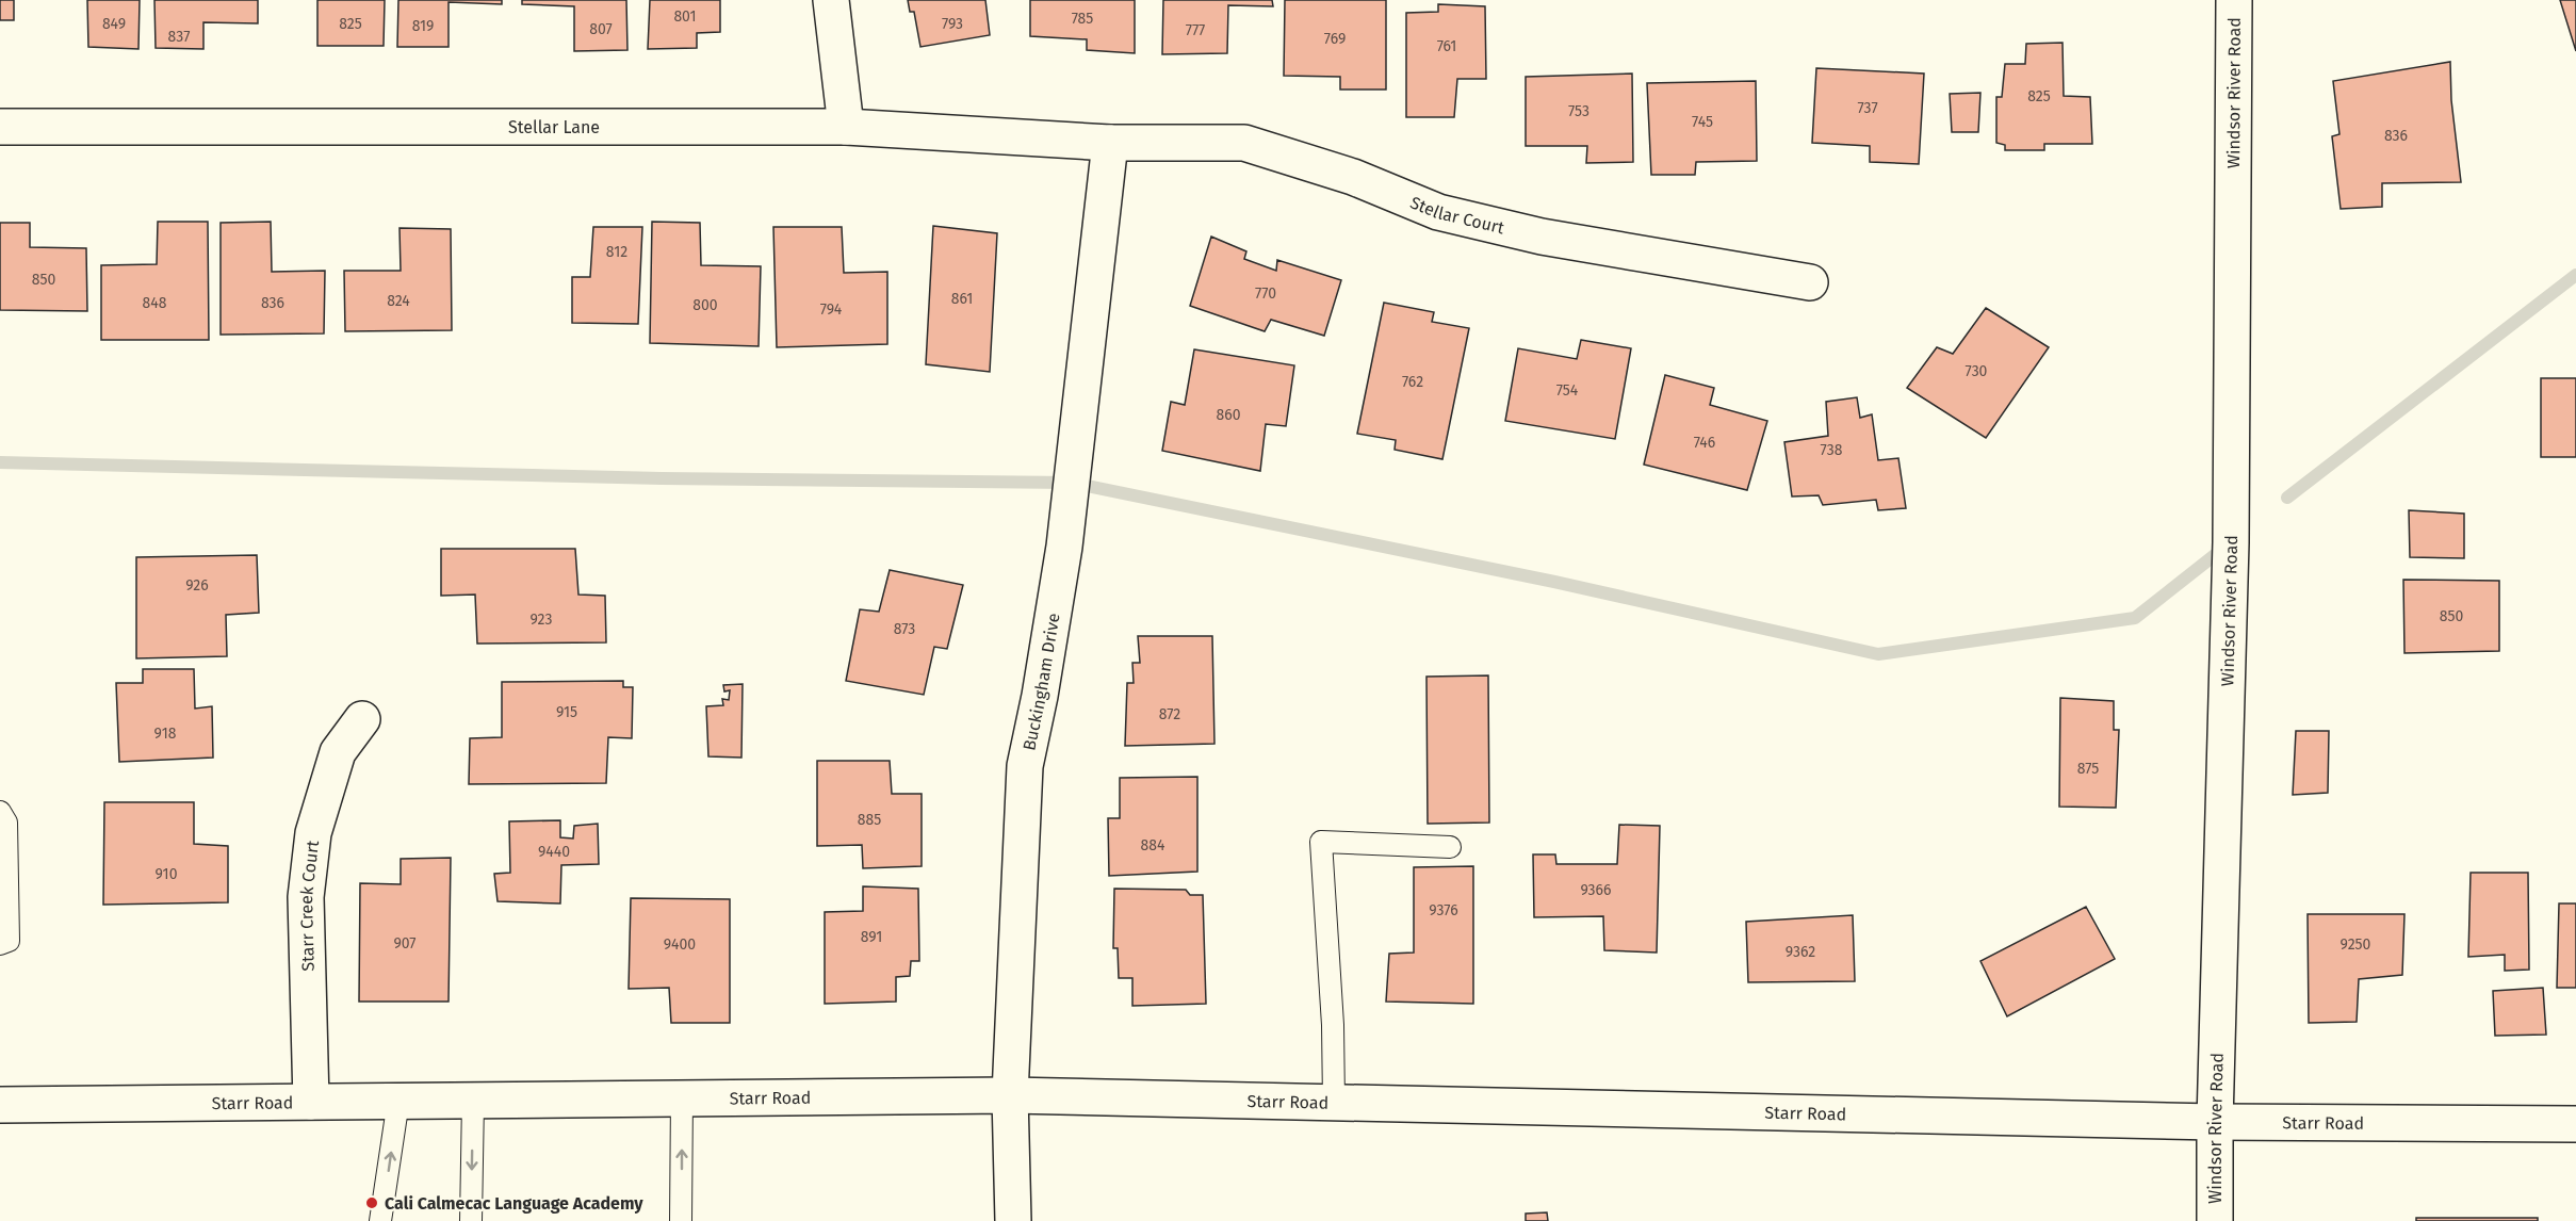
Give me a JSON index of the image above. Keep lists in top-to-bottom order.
{
  "streets": {
    "street": [
      "Windsor River Road",
      "Stellar Lane",
      "Stellar Court",
      "Buckingham Drive",
      "Starr Creek Court",
      "Starr Road"
    ]
  },
  "crossings": [
    ["Windsor River Road", "Starr Road"],
    ["Stellar Lane", "Stellar Court"],
    ["Stellar Lane", "Buckingham Drive"],
    ["Stellar Court", "Buckingham Drive"],
    ["Buckingham Drive", "Starr Road"],
    ["Starr Creek Court", "Starr Road"]
  ],
  "places": ["Cali Calmecac Language Academy"],
  "house_numbers": [
    "801",
    "785",
    "849",
    "825",
    "793",
    "819",
    "807",
    "777",
    "837",
    "769",
    "761",
    "825",
    "737",
    "753",
    "745",
    "836",
    "812",
    "850",
    "770",
    "861",
    "824",
    "848",
    "836",
    "800",
    "794",
    "730",
    "762",
    "754",
    "860",
    "746",
    "738",
    "926",
    "850",
    "923",
    "873",
    "915",
    "872",
    "918",
    "875",
    "885",
    "884",
    "9440",
    "910",
    "9366",
    "9376",
    "891",
    "907",
    "9400",
    "9250",
    "9362"
  ]
}
